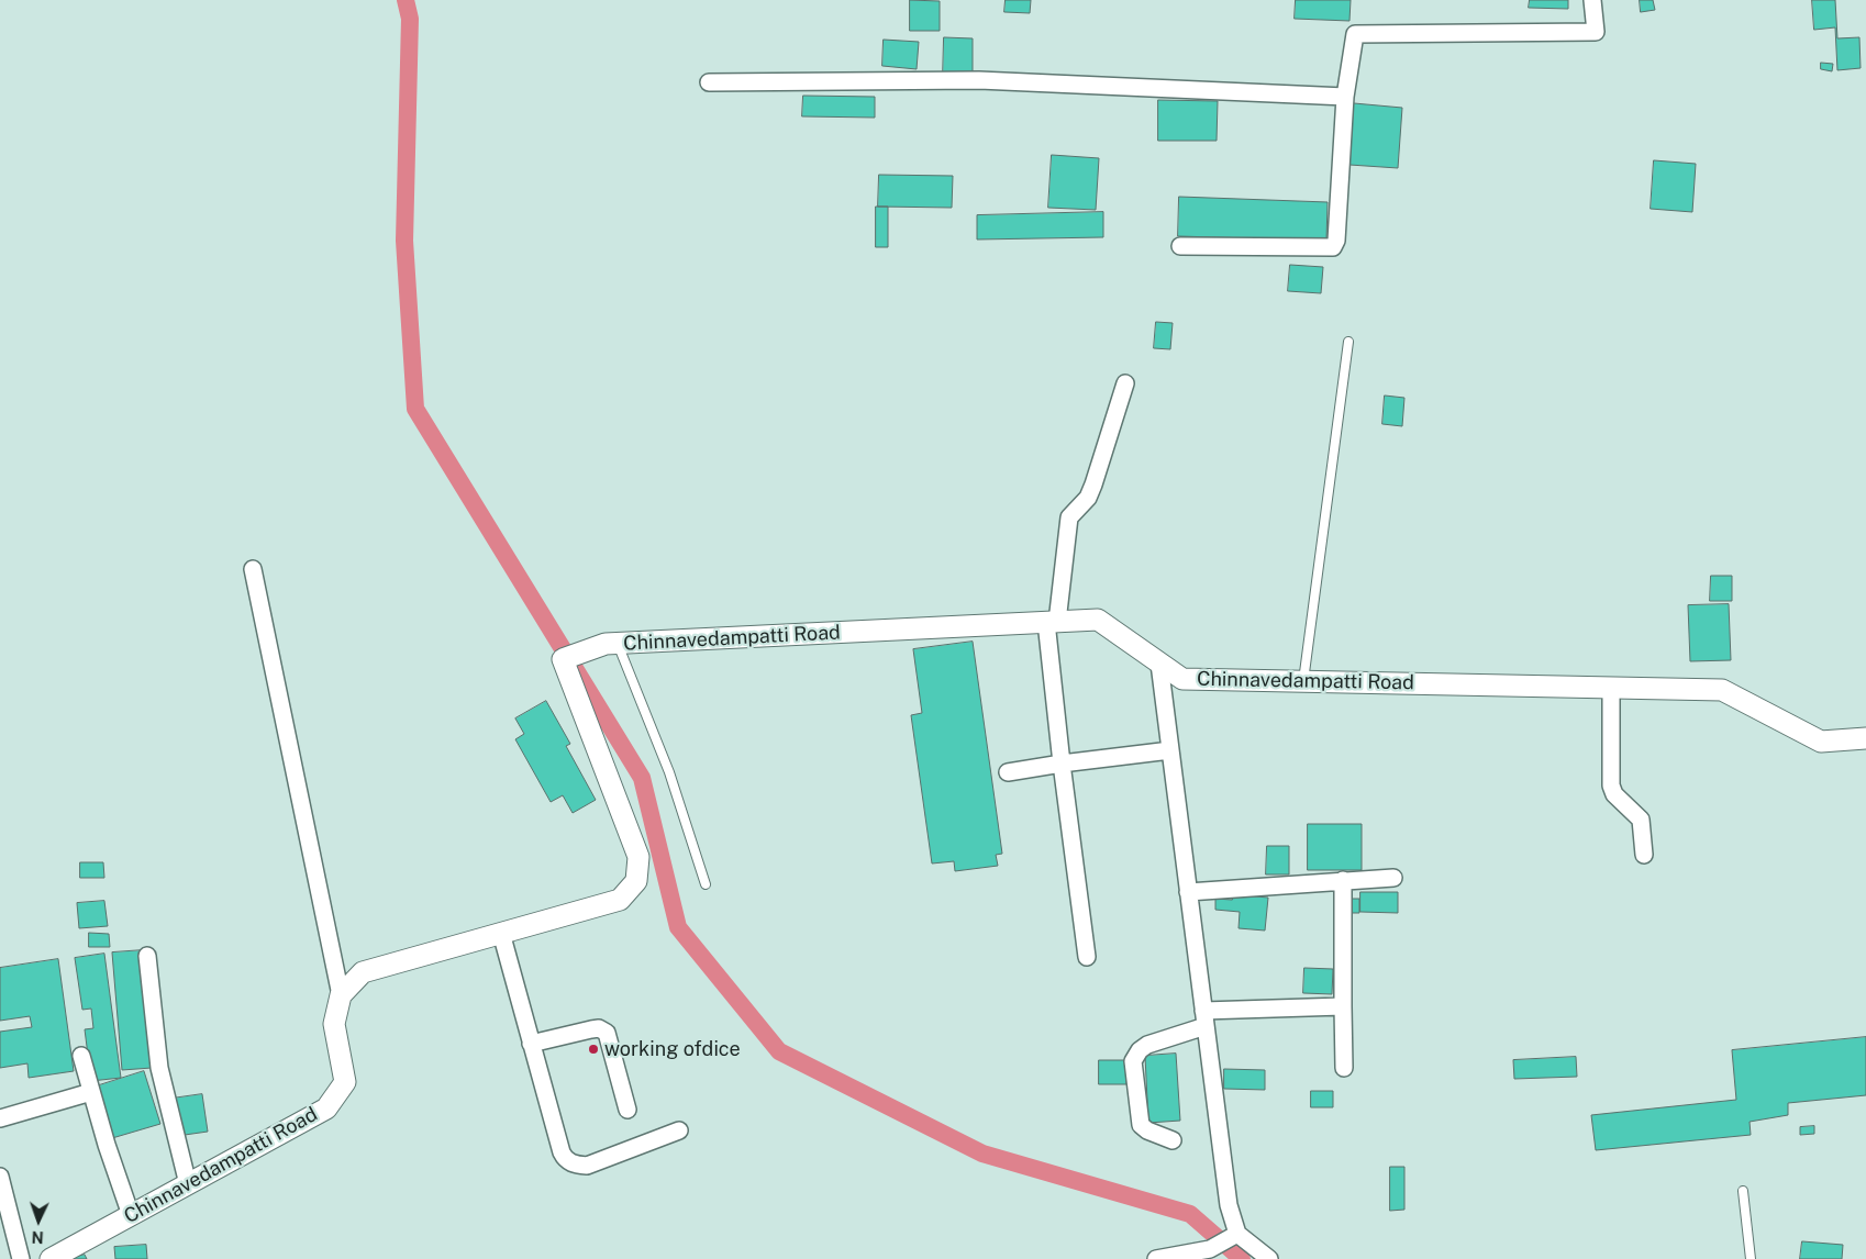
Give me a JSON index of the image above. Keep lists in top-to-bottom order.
{
  "streets": {
    "street": ["Chinnavedampatti Road"]
  },
  "places": ["working ofdice"],
  "north": "bottom"
}
